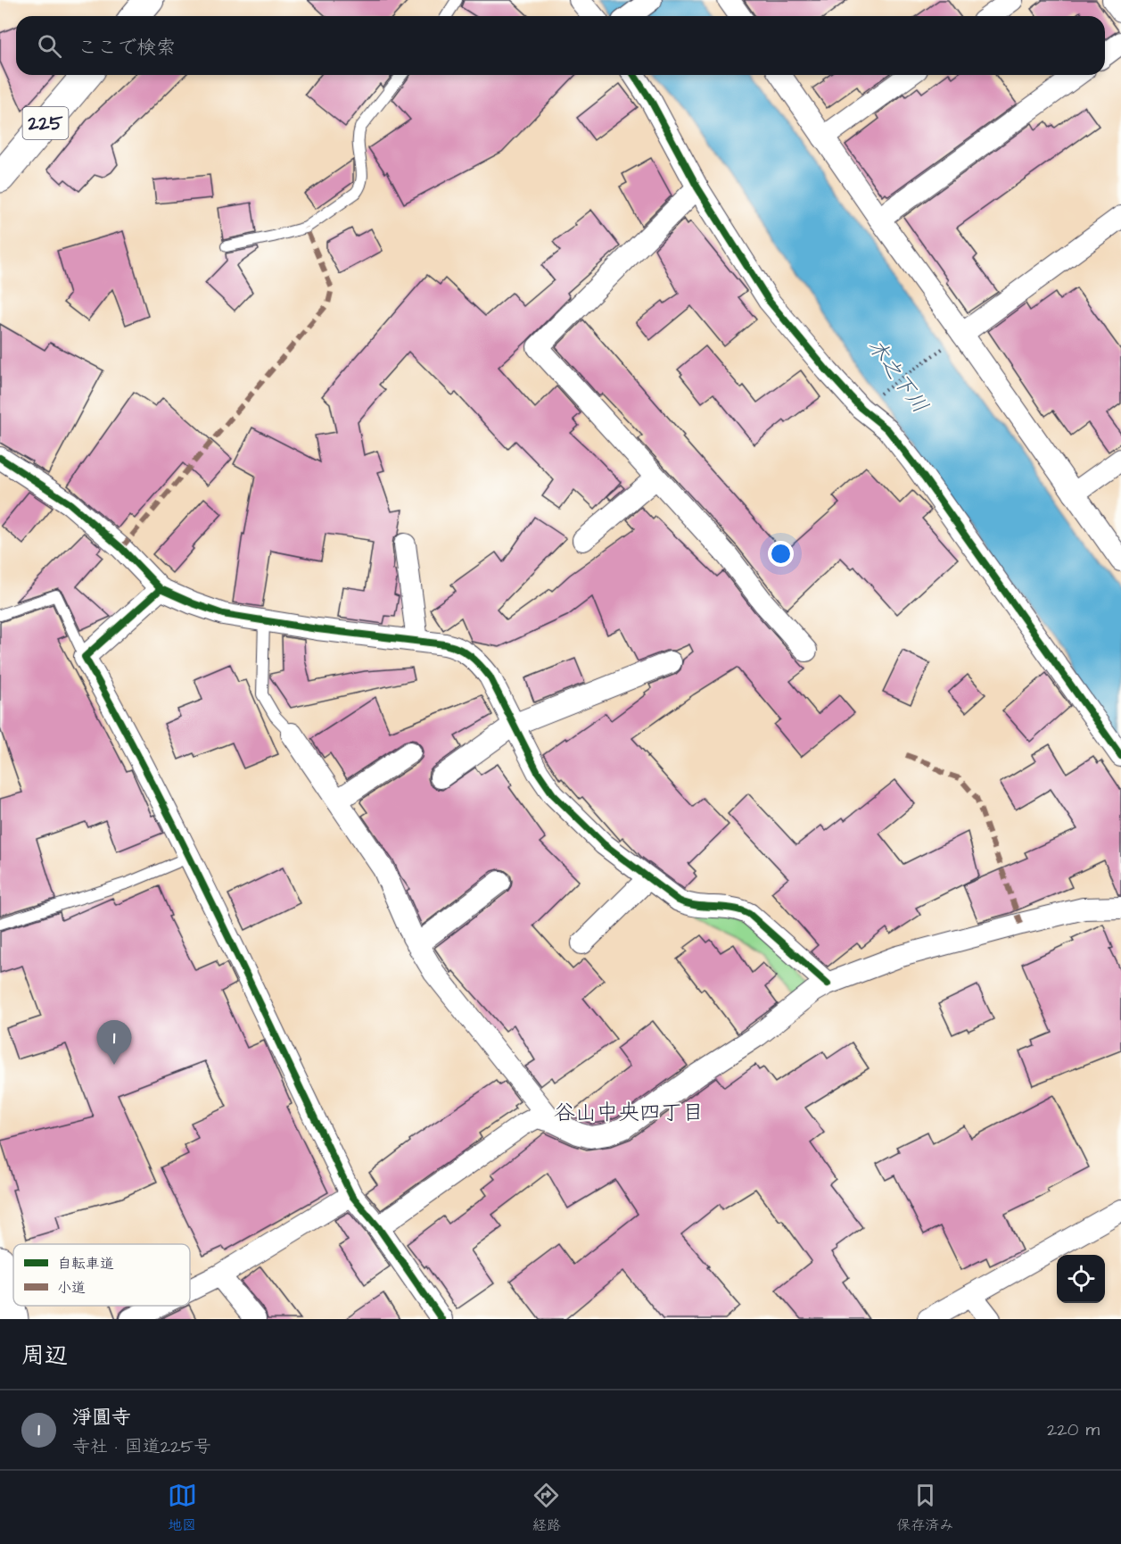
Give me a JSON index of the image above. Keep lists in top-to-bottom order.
{
  "streets": {
    "highway": ["225"]
  },
  "districts": ["谷山中央四丁目"],
  "water": ["木之下川"],
  "legend": ["自転車道", "小道"],
  "page": {
    "search": "ここで検索",
    "pins": "1",
    "heading": "周辺",
    "list": [
      {
        "mark": "1",
        "name": "淨圓寺",
        "note": "寺社 · 国道225号",
        "value": "220 m"
      }
    ],
    "nav": ["地図", "経路", "保存済み"]
  }
}
